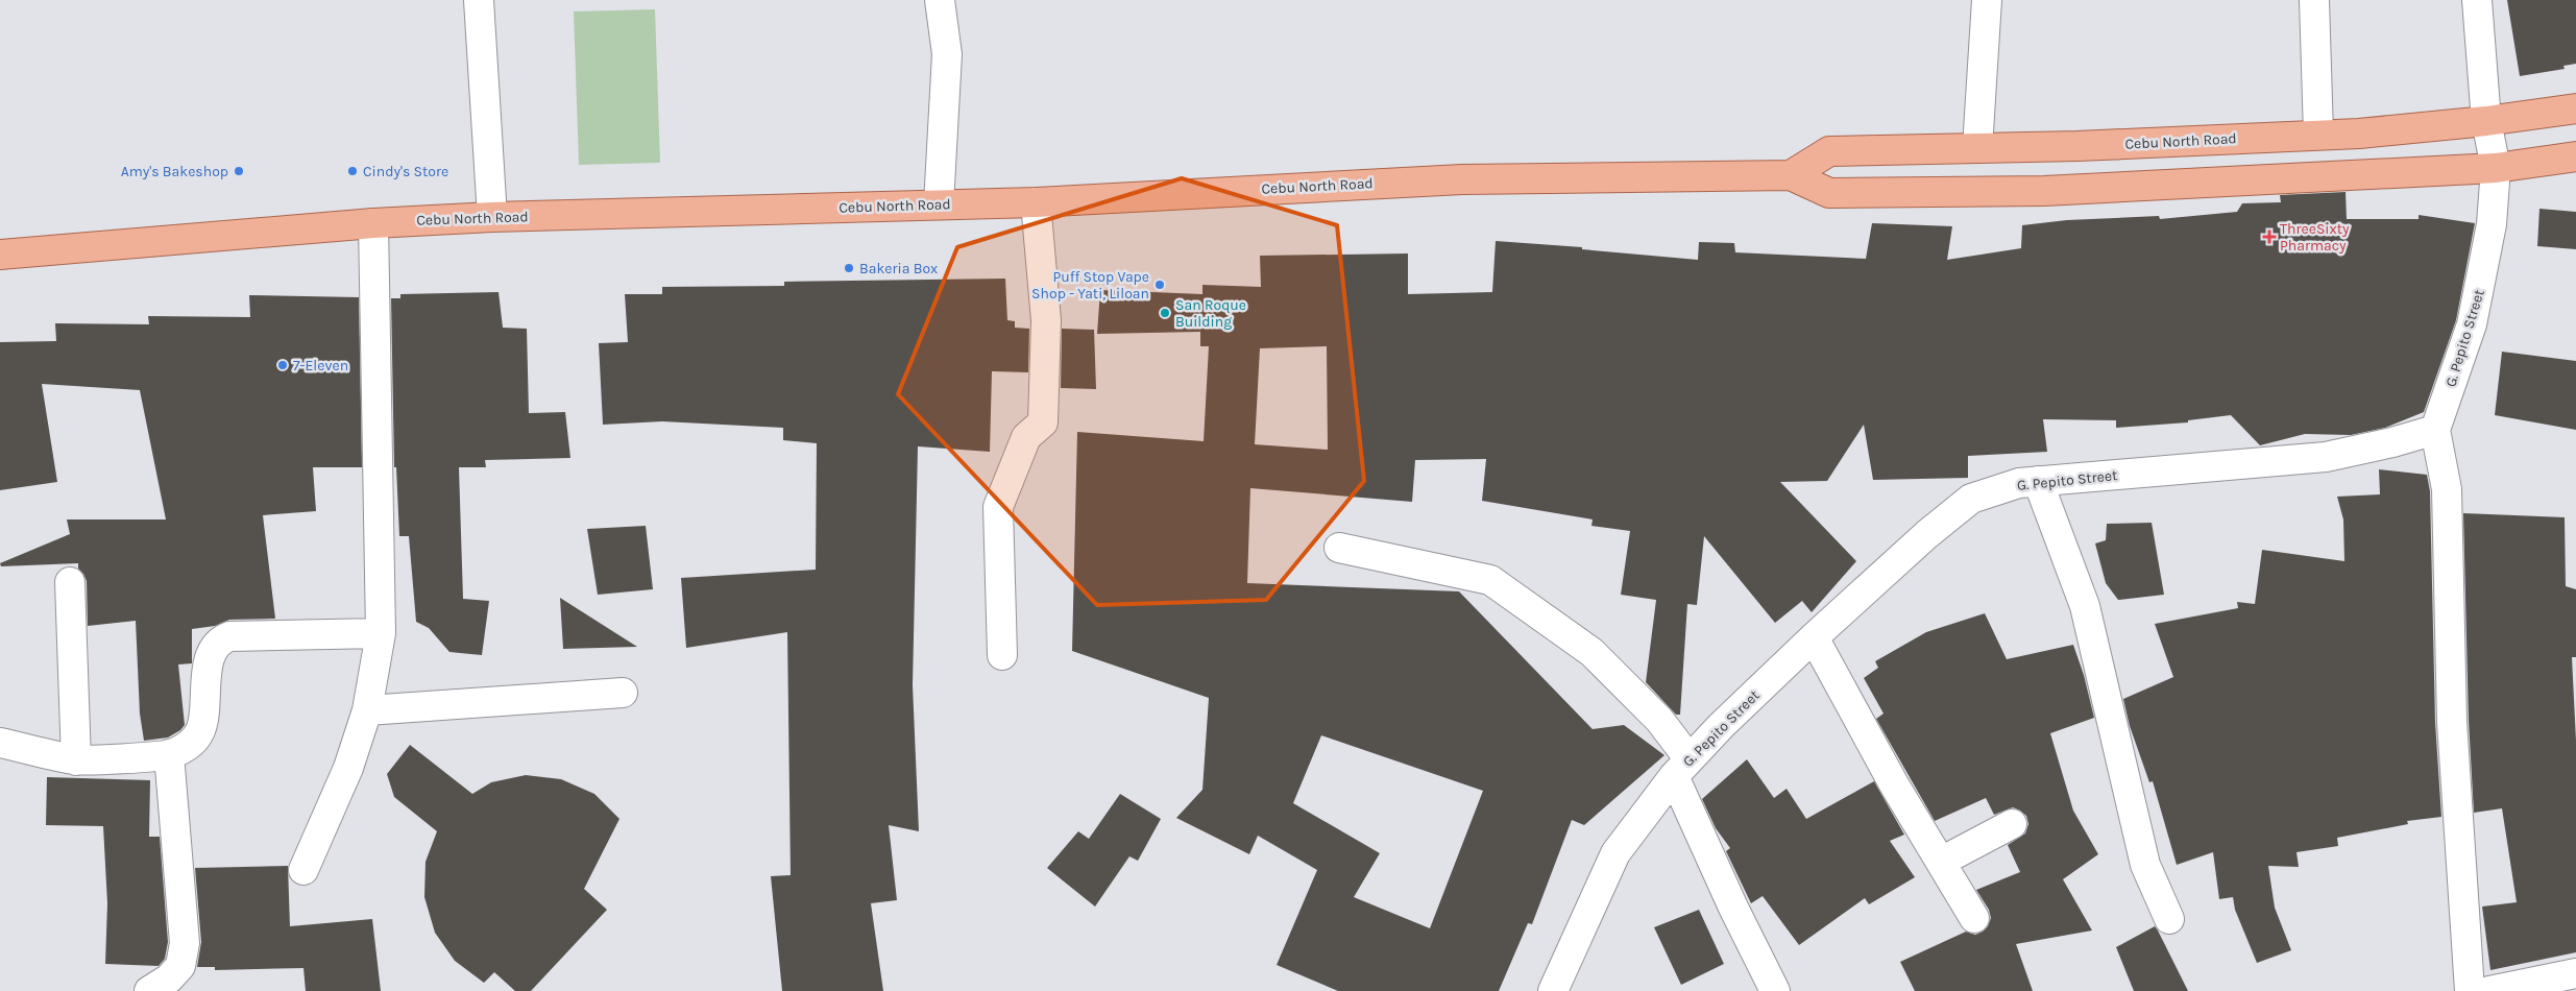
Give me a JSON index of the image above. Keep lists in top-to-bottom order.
{
  "streets": {
    "main road": ["Cebu North Road"],
    "street": ["G. Pepito Street"]
  },
  "crossings": [
    ["Cebu North Road", "G. Pepito Street"]
  ],
  "places": {
    "other": [
      "Amy's Bakeshop",
      "Cindy's Store",
      "Bakeria Box",
      "Puff Stop Vape Shop - Yati, Liloan",
      "San Roque Building",
      "7-Eleven"
    ],
    "health": ["ThreeSixty Pharmacy"]
  }
}
